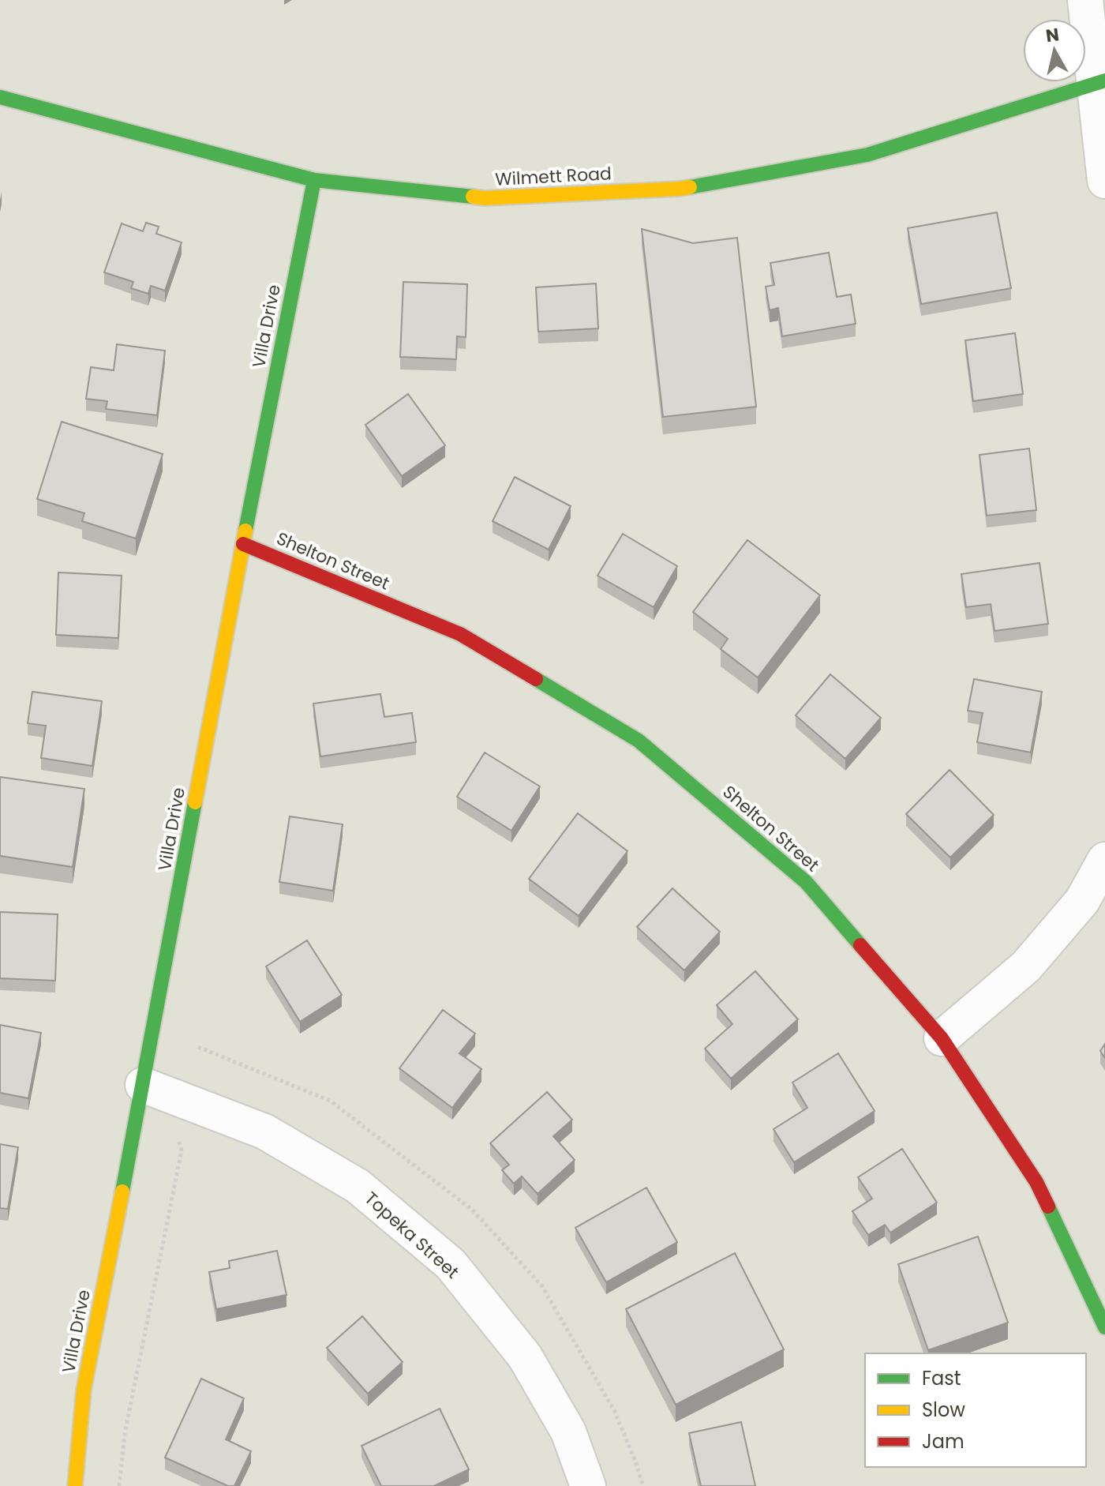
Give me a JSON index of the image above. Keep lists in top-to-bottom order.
{
  "streets": {
    "street": [
      "Wilmett Road",
      "Villa Drive",
      "Shelton Street",
      "Topeka Street"
    ]
  },
  "crossings": [
    ["Wilmett Road", "Villa Drive"],
    ["Villa Drive", "Shelton Street"],
    ["Villa Drive", "Topeka Street"]
  ],
  "legend": ["Fast", "Slow", "Jam"],
  "north": "top"
}
